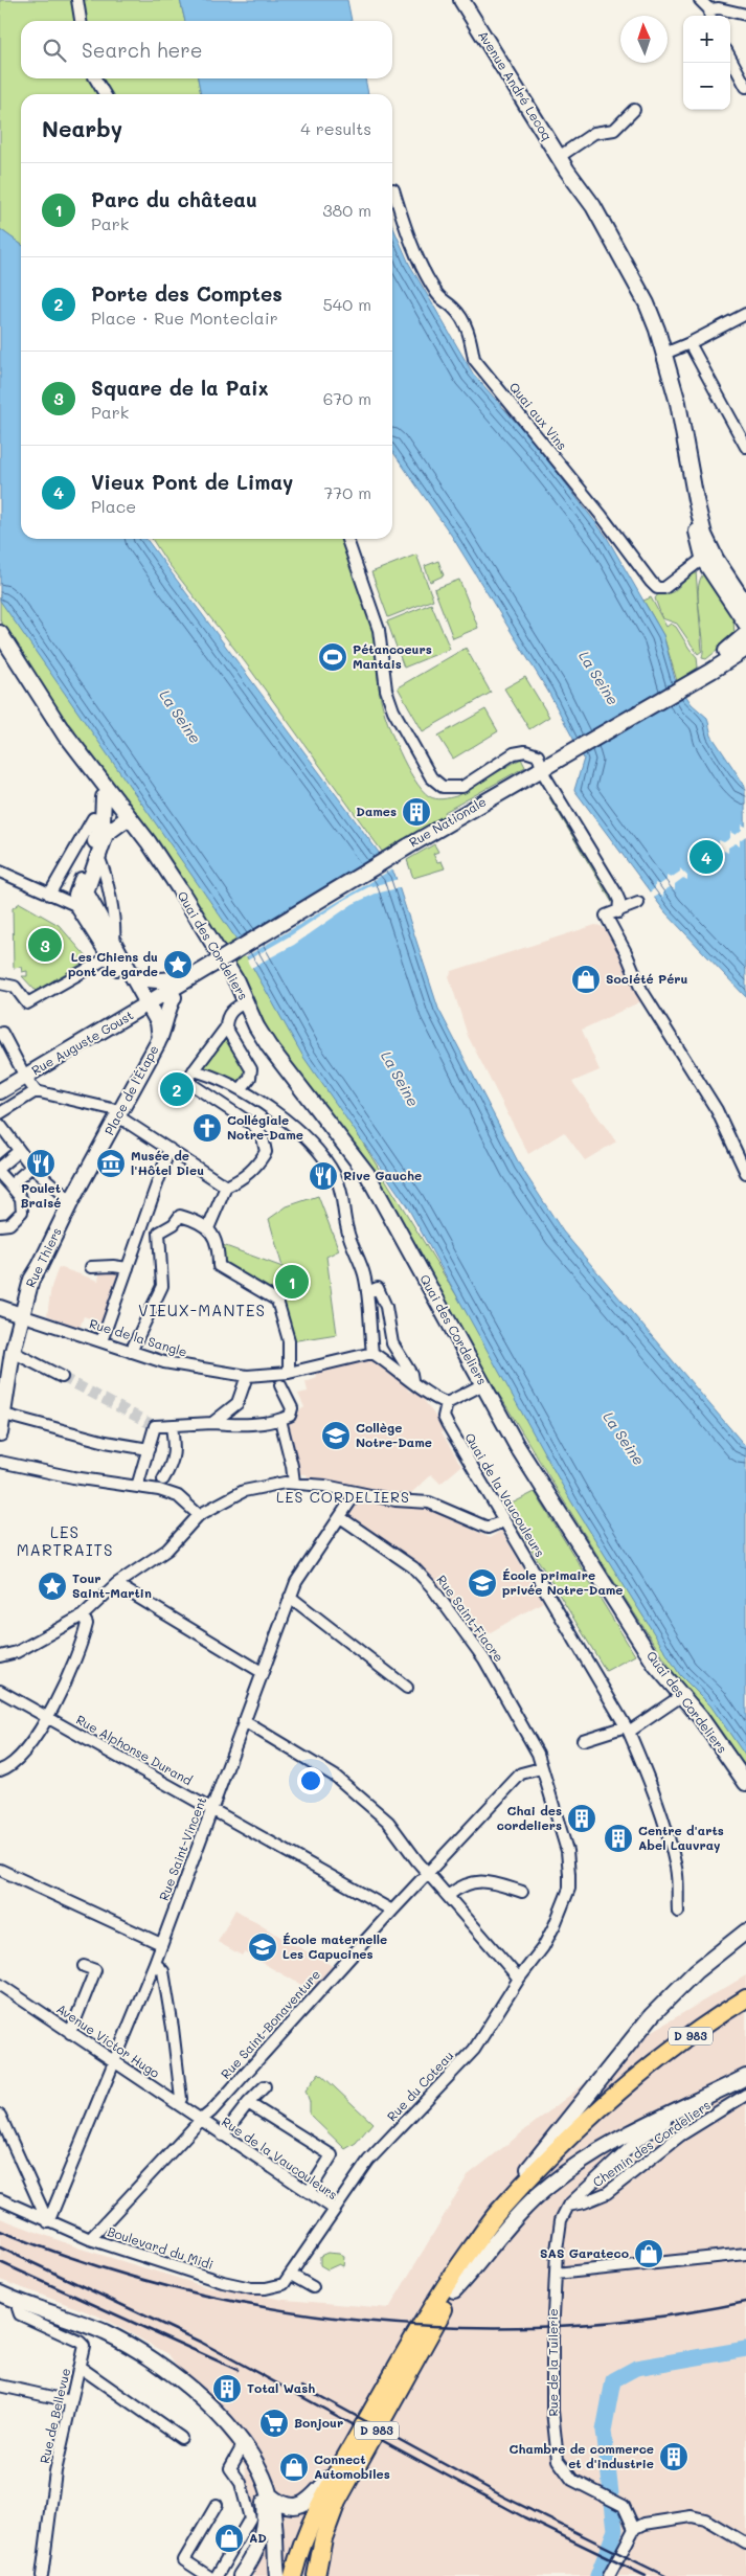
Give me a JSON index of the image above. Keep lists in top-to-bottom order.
{
  "streets": {
    "main road": [
      "Avenue André Lecoq",
      "Rue Nationale",
      "Quai des Cordeliers",
      "Rue Auguste Goust",
      "Place de l'Étape",
      "Rue Thiers",
      "D 983"
    ],
    "street": [
      "Quai aux Vins",
      "Rue de la Sangle",
      "Quai de la Vaucouleurs",
      "Rue Saint-Fiacre",
      "Rue Alphonse Durand",
      "Rue Saint-Vincent",
      "Rue Saint-Bonaventure",
      "Avenue Victor Hugo",
      "Rue du Coteau",
      "Chemin des Cordeliers",
      "Rue de la Vaucouleurs",
      "Boulevard du Midi",
      "Rue de la Tuilerie",
      "Rue de Bellevue"
    ]
  },
  "crossings": [
    ["Avenue André Lecoq", "Quai aux Vins"],
    ["Rue Nationale", "Rue Auguste Goust"],
    ["Rue Auguste Goust", "Place de l'Étape"],
    ["Place de l'Étape", "Rue Thiers"],
    ["Rue Thiers", "Rue de la Sangle"],
    ["Rue Saint-Fiacre", "Rue Saint-Vincent"],
    ["Rue Saint-Fiacre", "Rue Saint-Bonaventure"],
    ["Rue Saint-Fiacre", "Rue du Coteau"],
    ["Rue Alphonse Durand", "Rue Saint-Vincent"],
    ["Rue Alphonse Durand", "Rue Saint-Bonaventure"],
    ["Rue Saint-Vincent", "Avenue Victor Hugo"],
    ["Rue Saint-Vincent", "Boulevard du Midi"],
    ["Rue Saint-Bonaventure", "Avenue Victor Hugo"],
    ["Rue Saint-Bonaventure", "Rue de la Vaucouleurs"],
    ["Rue Saint-Bonaventure", "Boulevard du Midi"],
    ["Avenue Victor Hugo", "Rue de la Vaucouleurs"],
    ["Rue du Coteau", "Rue de la Vaucouleurs"],
    ["Chemin des Cordeliers", "Rue de la Tuilerie"],
    ["Rue de la Vaucouleurs", "Boulevard du Midi"]
  ],
  "districts": ["VIEUX-MANTES", "LES CORDELIERS", "LES MARTRAITS"],
  "water": ["La Seine"],
  "places": {
    "sports": ["Pétancoeurs Mantais"],
    "building": [
      "Dames",
      "Chai des cordeliers",
      "Centre d'arts Abel Lauvray",
      "Total Wash",
      "Chambre de commerce et d'industrie"
    ],
    "place": ["Les Chiens du pont de garde", "Tour Saint-Martin"],
    "shop": [
      "Société Péru",
      "SAS Garateco",
      "Connect Automobiles",
      "AD"
    ],
    "church": ["Collégiale Notre-Dame"],
    "restaurant": ["Poulet Braisé", "Rive Gauche"],
    "museum": ["Musée de l'Hôtel Dieu"],
    "school or university": ["Collège Notre-Dame", "École primaire privée Notre-Dame", "École maternelle Les Capucines"],
    "supermarket": ["Bonjour"]
  },
  "north": "top",
  "page": {
    "map_buttons": ["+", "−"],
    "search": "Search here",
    "heading": ["Nearby", "4 results"],
    "list": [
      {
        "mark": "1",
        "name": "Parc du château",
        "note": "Park",
        "value": "380 m"
      },
      {
        "mark": "2",
        "name": "Porte des Comptes",
        "note": "Place · Rue Monteclair",
        "value": "540 m"
      },
      {
        "mark": "3",
        "name": "Square de la Paix",
        "note": "Park",
        "value": "670 m"
      },
      {
        "mark": "4",
        "name": "Vieux Pont de Limay",
        "note": "Place",
        "value": "770 m"
      }
    ],
    "pins": [
      "4",
      "3",
      "2",
      "1"
    ]
  }
}
